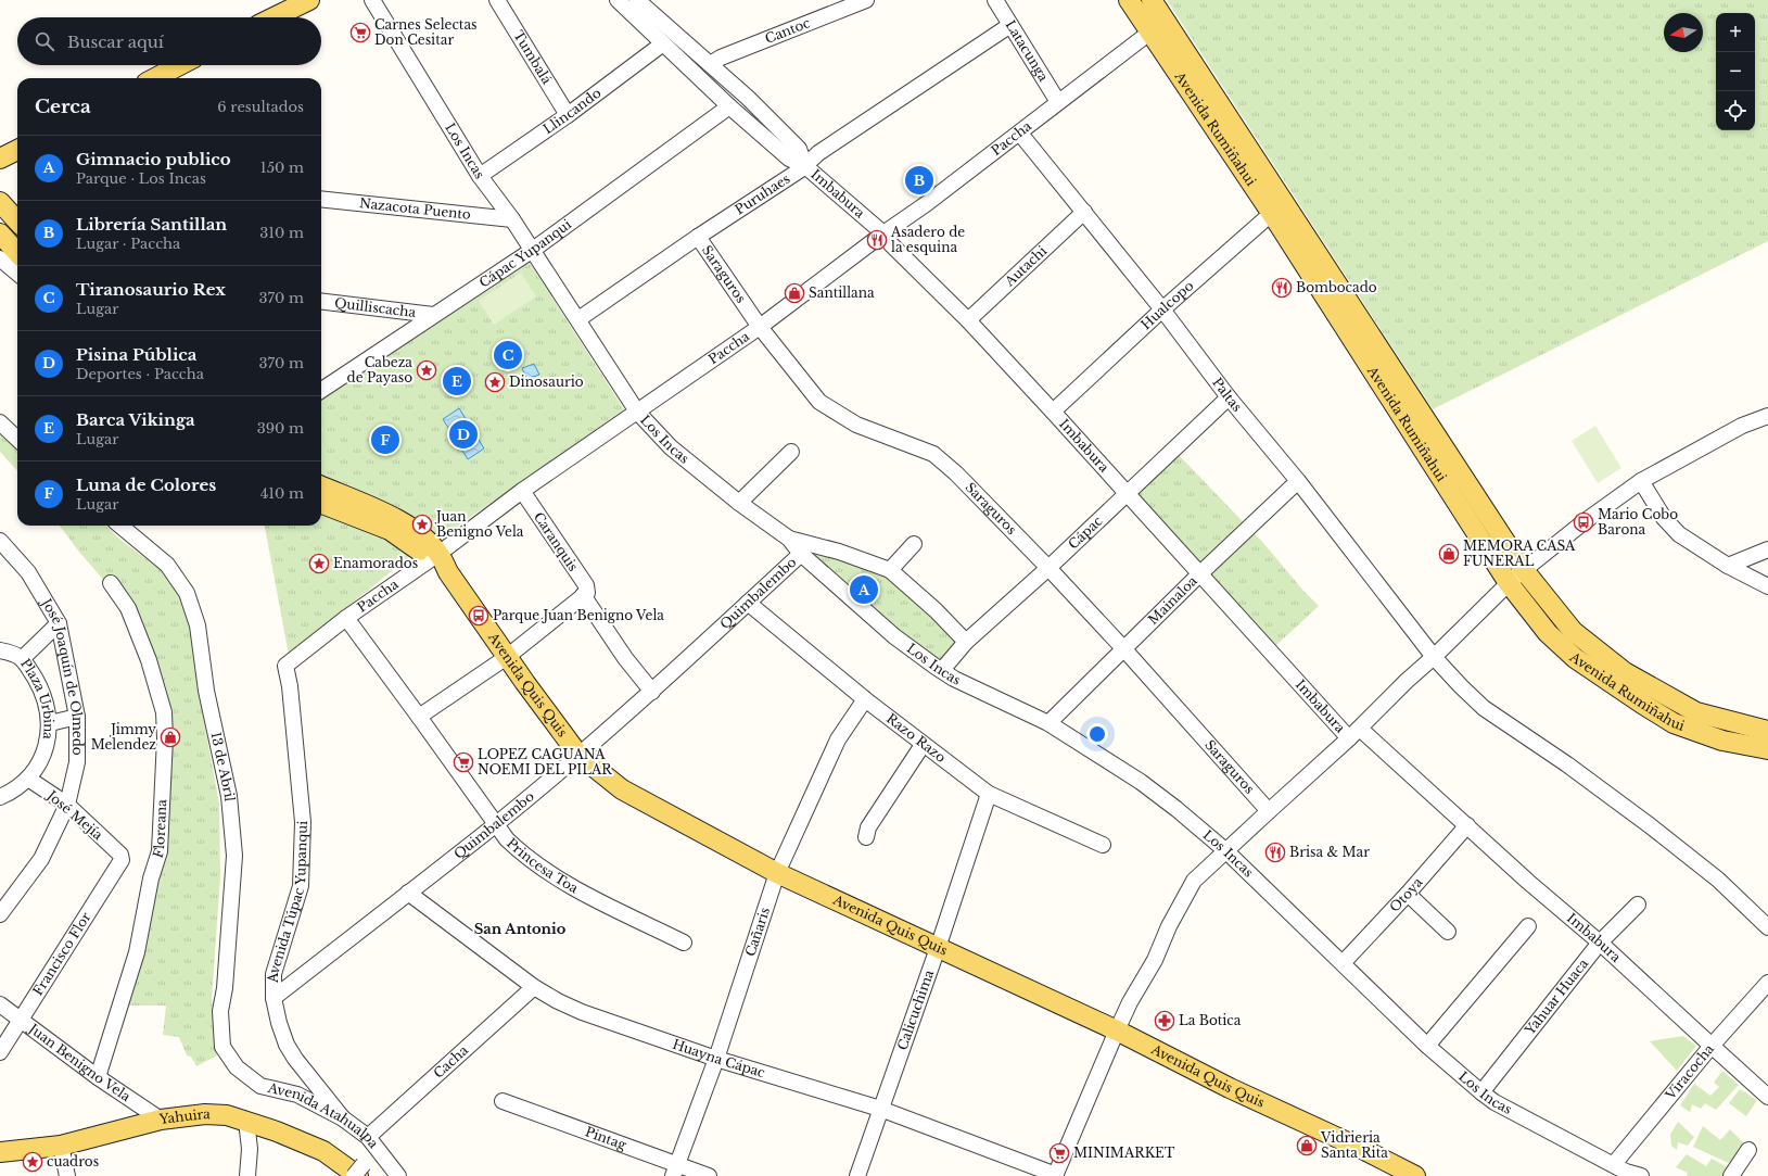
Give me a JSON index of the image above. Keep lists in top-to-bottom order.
{
  "streets": {
    "main road": ["Avenida Rumiñahui", "Avenida Quis Quis", "Yahuira"],
    "street": [
      "Cantoc",
      "Latacunga",
      "Tumbalá",
      "Llincando",
      "Paccha",
      "Los Incas",
      "Puruhaes",
      "Imbabura",
      "Nazacota Puento",
      "Cápac Yupanqui",
      "Autachi",
      "Saraguros",
      "Hualcopo",
      "Quilliscacha",
      "Paltas",
      "Cápac",
      "Caranquis",
      "Quimbalembo",
      "Mainaloa",
      "José Joaquín de Olmedo",
      "Plaza Urbina",
      "Razo Razo",
      "13 de Abril",
      "José Mejía",
      "Floreana",
      "Princesa Toa",
      "Otoya",
      "Avenida Túpac Yupanqui",
      "Cañaris",
      "Francisco Flor",
      "Yahuar Huaca",
      "Calicuchima",
      "Huayna Cápac",
      "Juan Benigno Vela",
      "Cacha",
      "Viracocha",
      "Avenida Atahualpa",
      "Pintag"
    ]
  },
  "crossings": [
    ["Cantoc", "Imbabura"],
    ["Latacunga", "Paccha"],
    ["Latacunga", "Puruhaes"],
    ["Tumbalá", "Llincando"],
    ["Llincando", "Los Incas"],
    ["Llincando", "Imbabura"],
    ["Avenida Rumiñahui", "Paccha"],
    ["Avenida Rumiñahui", "Hualcopo"],
    ["Paccha", "Los Incas"],
    ["Paccha", "Imbabura"],
    ["Paccha", "Saraguros"],
    ["Paccha", "Paltas"],
    ["Paccha", "Caranquis"],
    ["Paccha", "Avenida Quis Quis"],
    ["Paccha", "Princesa Toa"],
    ["Paccha", "Avenida Túpac Yupanqui"],
    ["Los Incas", "Puruhaes"],
    ["Los Incas", "Nazacota Puento"],
    ["Los Incas", "Cápac Yupanqui"],
    ["Los Incas", "Cápac"],
    ["Los Incas", "Quimbalembo"],
    ["Los Incas", "Mainaloa"],
    ["Los Incas", "Otoya"],
    ["Los Incas", "Yahuar Huaca"],
    ["Los Incas", "Viracocha"],
    ["Puruhaes", "Imbabura"],
    ["Puruhaes", "Saraguros"],
    ["Imbabura", "Cápac Yupanqui"],
    ["Imbabura", "Autachi"],
    ["Imbabura", "Hualcopo"],
    ["Imbabura", "Cápac"],
    ["Imbabura", "Mainaloa"],
    ["Imbabura", "Otoya"],
    ["Imbabura", "Yahuar Huaca"],
    ["Imbabura", "Viracocha"],
    ["Cápac Yupanqui", "Quilliscacha"],
    ["Autachi", "Paltas"],
    ["Saraguros", "Cápac"],
    ["Saraguros", "Mainaloa"],
    ["Hualcopo", "Paltas"],
    ["Paltas", "Cápac"],
    ["Paltas", "Mainaloa"],
    ["Caranquis", "Quimbalembo"],
    ["Quimbalembo", "Avenida Quis Quis"],
    ["Quimbalembo", "Razo Razo"],
    ["Quimbalembo", "Princesa Toa"],
    ["Quimbalembo", "Avenida Túpac Yupanqui"],
    ["Quimbalembo", "Huayna Cápac"],
    ["José Joaquín de Olmedo", "José Mejía"],
    ["Avenida Quis Quis", "Cañaris"],
    ["Avenida Quis Quis", "Calicuchima"],
    ["Plaza Urbina", "José Mejía"],
    ["Razo Razo", "Cañaris"],
    ["Razo Razo", "Calicuchima"],
    ["13 de Abril", "Avenida Atahualpa"],
    ["José Mejía", "Francisco Flor"],
    ["Floreana", "Juan Benigno Vela"],
    ["Avenida Túpac Yupanqui", "Avenida Atahualpa"],
    ["Cañaris", "Huayna Cápac"],
    ["Cañaris", "Pintag"],
    ["Francisco Flor", "Juan Benigno Vela"],
    ["Calicuchima", "Huayna Cápac"],
    ["Huayna Cápac", "Cacha"],
    ["Juan Benigno Vela", "Yahuira"],
    ["Cacha", "Avenida Atahualpa"]
  ],
  "districts": ["San Antonio"],
  "places": {
    "supermarket": ["Carnes Selectas Don Cesitar", "LOPEZ CAGUANA NOEMI DEL PILAR", "MINIMARKET"],
    "restaurant": ["Asadero de la esquina", "Bombocado", "Brisa & Mar"],
    "shop": [
      "Santillana",
      "MEMORA CASA FUNERAL",
      "Jimmy Melendez",
      "Vidrieria Santa Rita"
    ],
    "place": [
      "Cabeza de Payaso",
      "Dinosaurio",
      "Juan Benigno Vela",
      "Enamorados",
      "cuadros"
    ],
    "bus stop": ["Mario Cobo Barona", "Parque Juan Benigno Vela"],
    "pharmacy": ["La Botica"]
  },
  "north": "left",
  "page": {
    "map_buttons": ["+", "−"],
    "search": "Buscar aquí",
    "heading": ["Cerca", "6 resultados"],
    "list": [
      {
        "mark": "A",
        "name": "Gimnacio publico",
        "note": "Parque · Los Incas",
        "value": "150 m"
      },
      {
        "mark": "B",
        "name": "Librería Santillan",
        "note": "Lugar · Paccha",
        "value": "310 m"
      },
      {
        "mark": "C",
        "name": "Tiranosaurio Rex",
        "note": "Lugar",
        "value": "370 m"
      },
      {
        "mark": "D",
        "name": "Pisina Pública",
        "note": "Deportes · Paccha",
        "value": "370 m"
      },
      {
        "mark": "E",
        "name": "Barca Vikinga",
        "note": "Lugar",
        "value": "390 m"
      },
      {
        "mark": "F",
        "name": "Luna de Colores",
        "note": "Lugar",
        "value": "410 m"
      }
    ],
    "pins": [
      "B",
      "C",
      "E",
      "D",
      "F",
      "A"
    ]
  }
}
